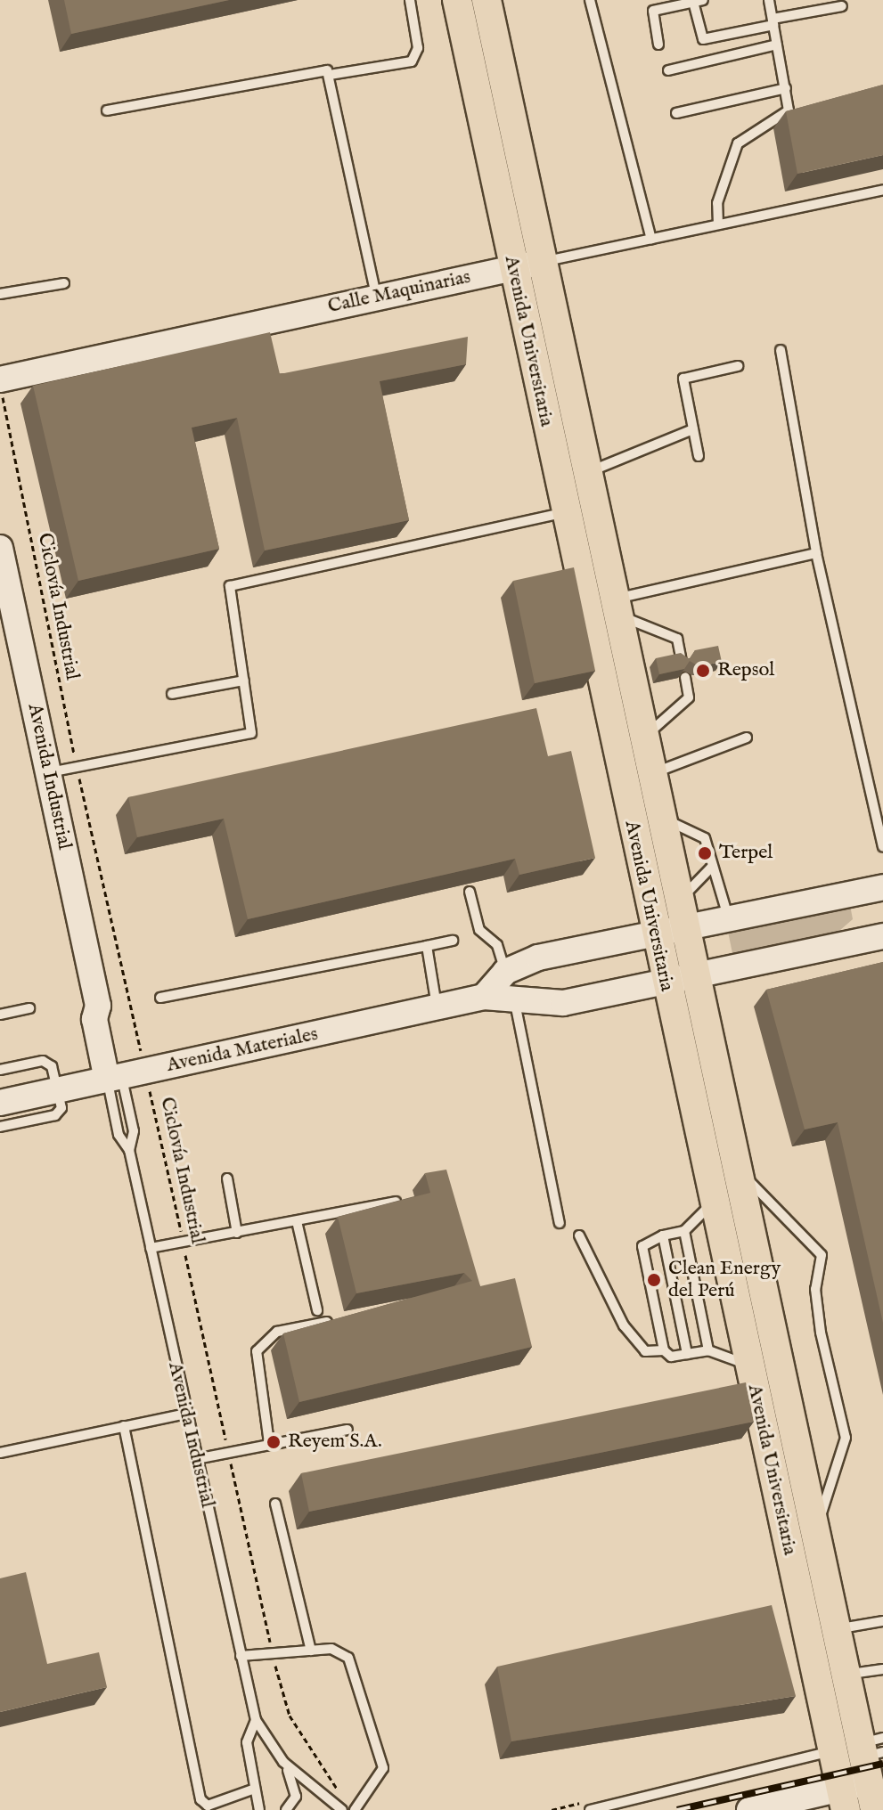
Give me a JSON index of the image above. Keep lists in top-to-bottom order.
{
  "streets": {
    "main road": ["Avenida Universitaria"],
    "street": ["Calle Maquinarias", "Avenida Industrial", "Avenida Materiales"],
    "path": ["Ciclovía Industrial"]
  },
  "crossings": [
    ["Calle Maquinarias", "Avenida Universitaria"],
    ["Calle Maquinarias", "Ciclovía Industrial"],
    ["Avenida Universitaria", "Avenida Materiales"],
    ["Ciclovía Industrial", "Avenida Industrial"],
    ["Ciclovía Industrial", "Avenida Materiales"],
    ["Avenida Industrial", "Avenida Materiales"]
  ],
  "places": [
    "Repsol",
    "Terpel",
    "Clean Energy del Perú",
    "Reyem S.A."
  ]
}
